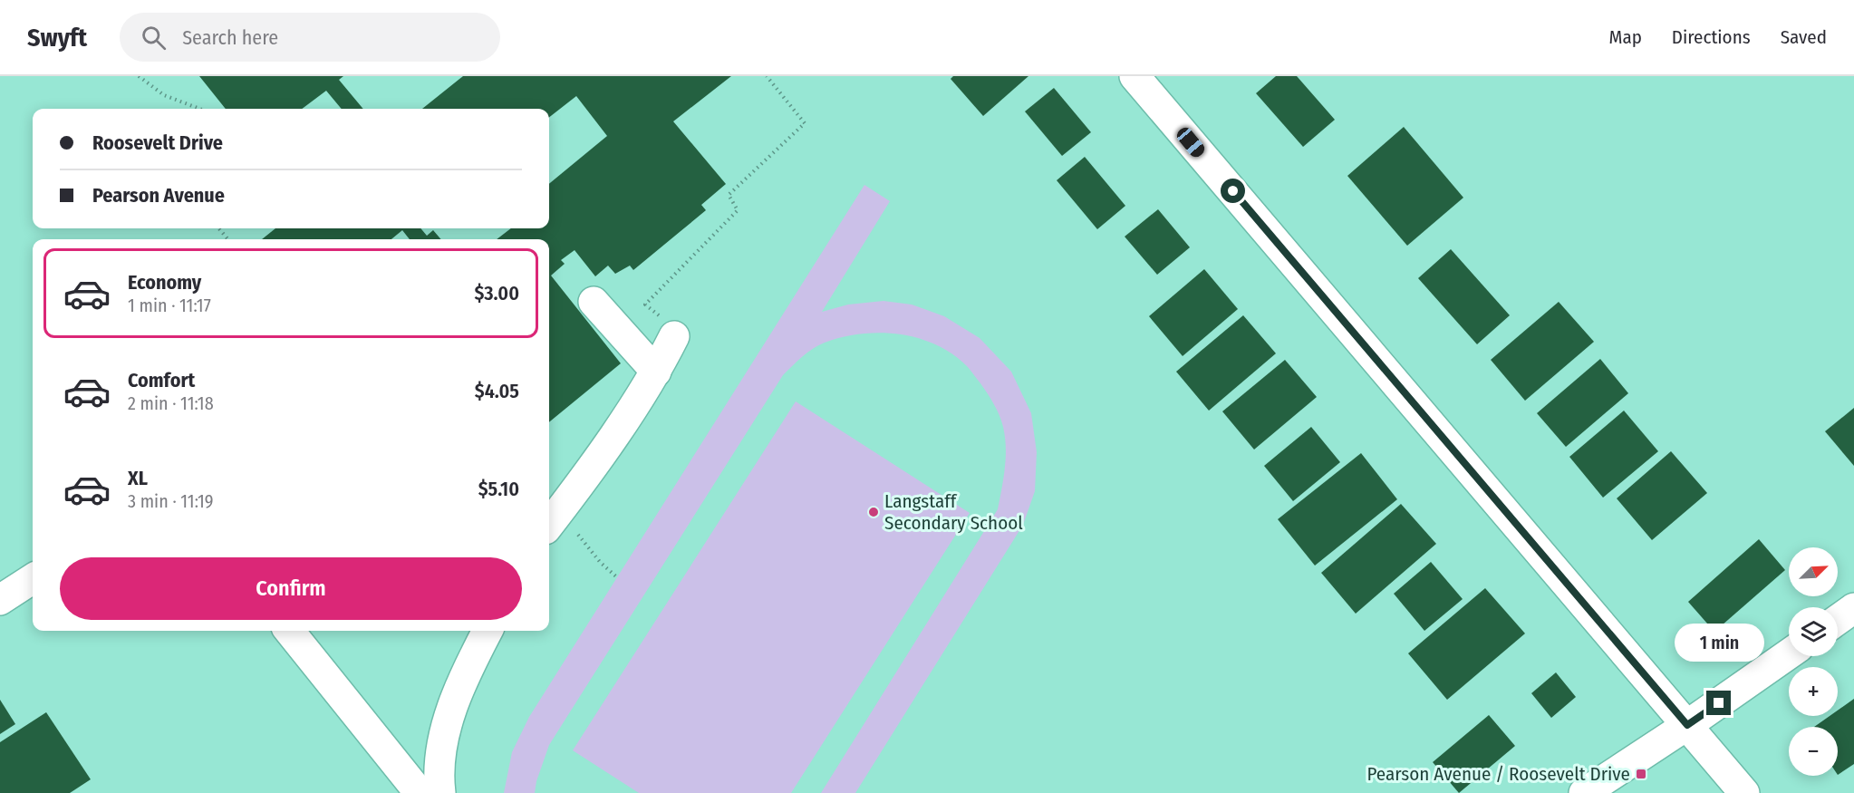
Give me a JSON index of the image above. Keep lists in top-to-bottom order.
{
  "places": {
    "other": ["Langstaff Secondary School"],
    "transit": ["Pearson Avenue / Roosevelt Drive"]
  },
  "north": "top right",
  "page": {
    "header": "Swyft",
    "search": "Search here",
    "nav": ["Map", "Directions", "Saved"],
    "banner": ["Roosevelt Drive", "Pearson Avenue"],
    "list": [
      {
        "name": "Economy",
        "note": "1 min · 11:17",
        "value": "$3.00"
      },
      {
        "name": "Comfort",
        "note": "2 min · 11:18",
        "value": "$4.05"
      },
      {
        "name": "XL",
        "note": "3 min · 11:19",
        "value": "$5.10"
      }
    ],
    "buttons": "Confirm",
    "map_buttons": ["+", "−"],
    "bubble": "1 min"
  }
}
